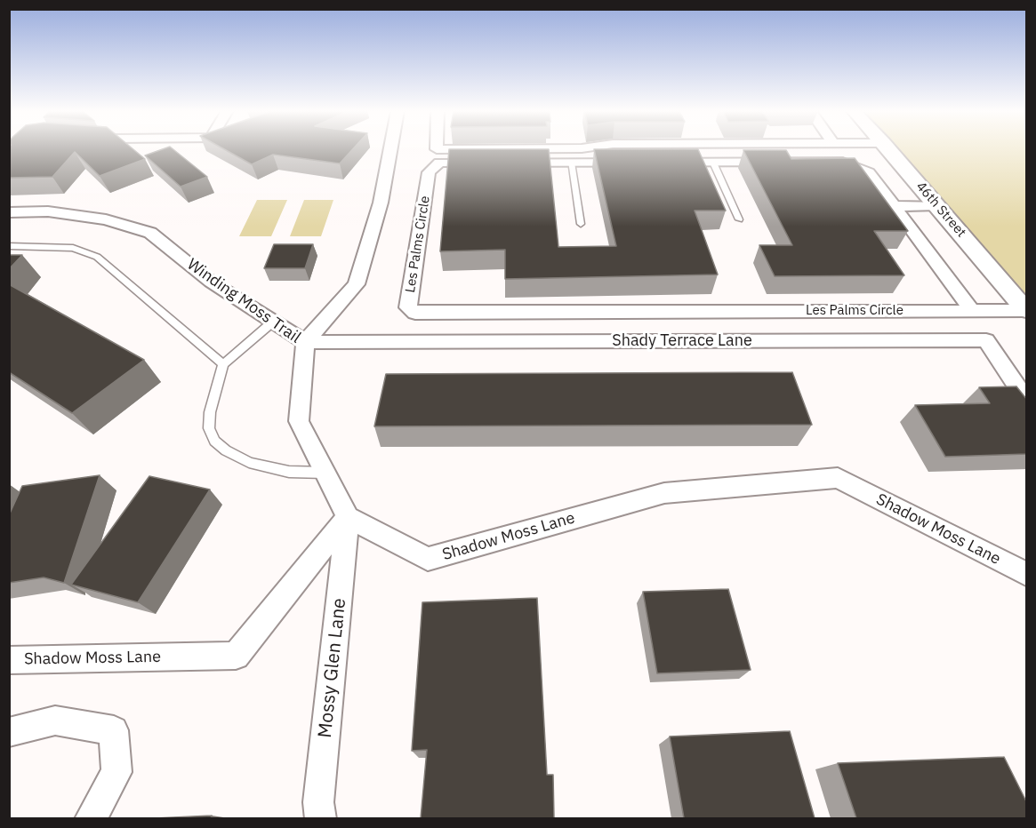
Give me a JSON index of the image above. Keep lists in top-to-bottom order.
{
  "streets": {
    "street": [
      "46th Street",
      "Les Palms Circle",
      "Winding Moss Trail",
      "Shady Terrace Lane",
      "Shadow Moss Lane",
      "Mossy Glen Lane"
    ]
  },
  "crossings": [
    ["46th Street", "Les Palms Circle"],
    ["Winding Moss Trail", "Shady Terrace Lane"],
    ["Winding Moss Trail", "Shadow Moss Lane"],
    ["Winding Moss Trail", "Mossy Glen Lane"],
    ["Shadow Moss Lane", "Mossy Glen Lane"]
  ]
}
